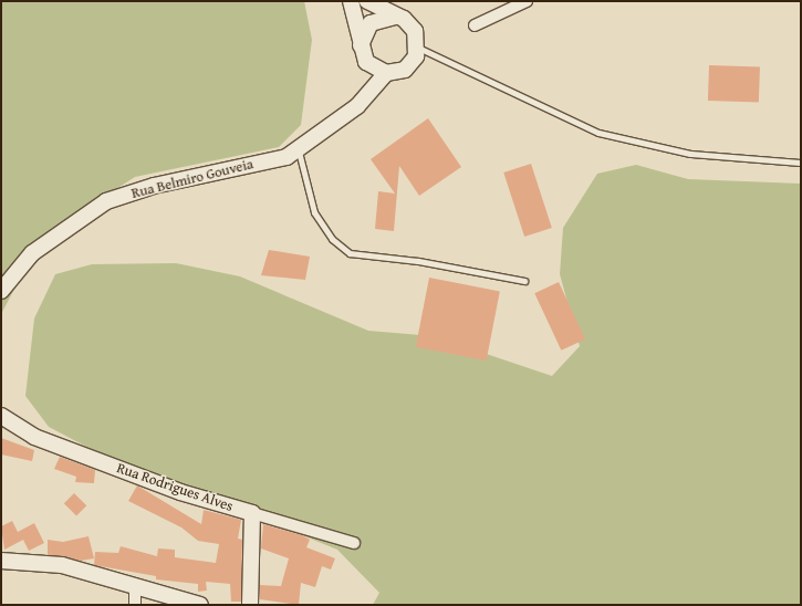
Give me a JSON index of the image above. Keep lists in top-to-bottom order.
{
  "streets": {
    "street": ["Rua Belmiro Gouveia", "Rua Rodrigues Alves"]
  }
}
